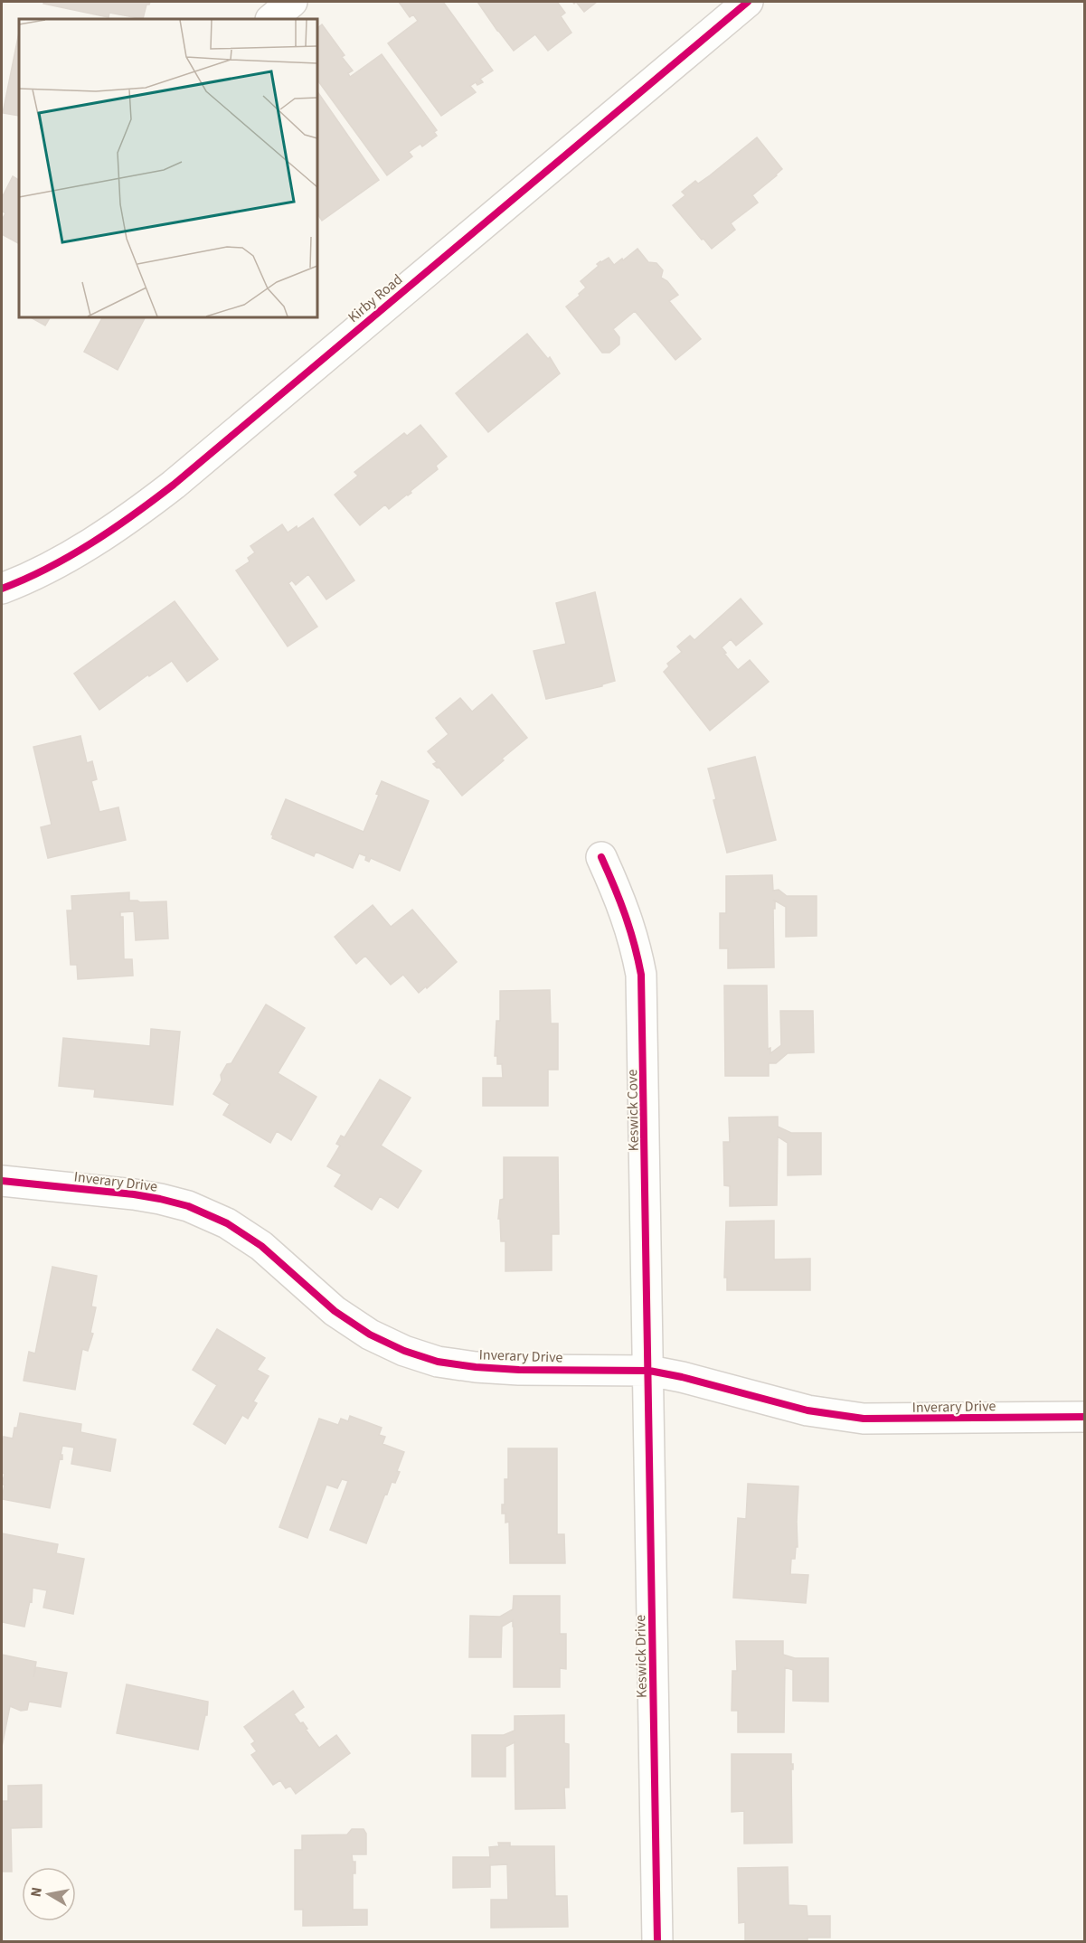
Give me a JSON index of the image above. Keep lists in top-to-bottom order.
{
  "streets": {
    "street": [
      "Kirby Road",
      "Keswick Cove",
      "Inverary Drive",
      "Keswick Drive"
    ]
  },
  "crossings": [
    ["Keswick Cove", "Inverary Drive"],
    ["Keswick Cove", "Keswick Drive"],
    ["Inverary Drive", "Keswick Drive"]
  ],
  "north": "left"
}
